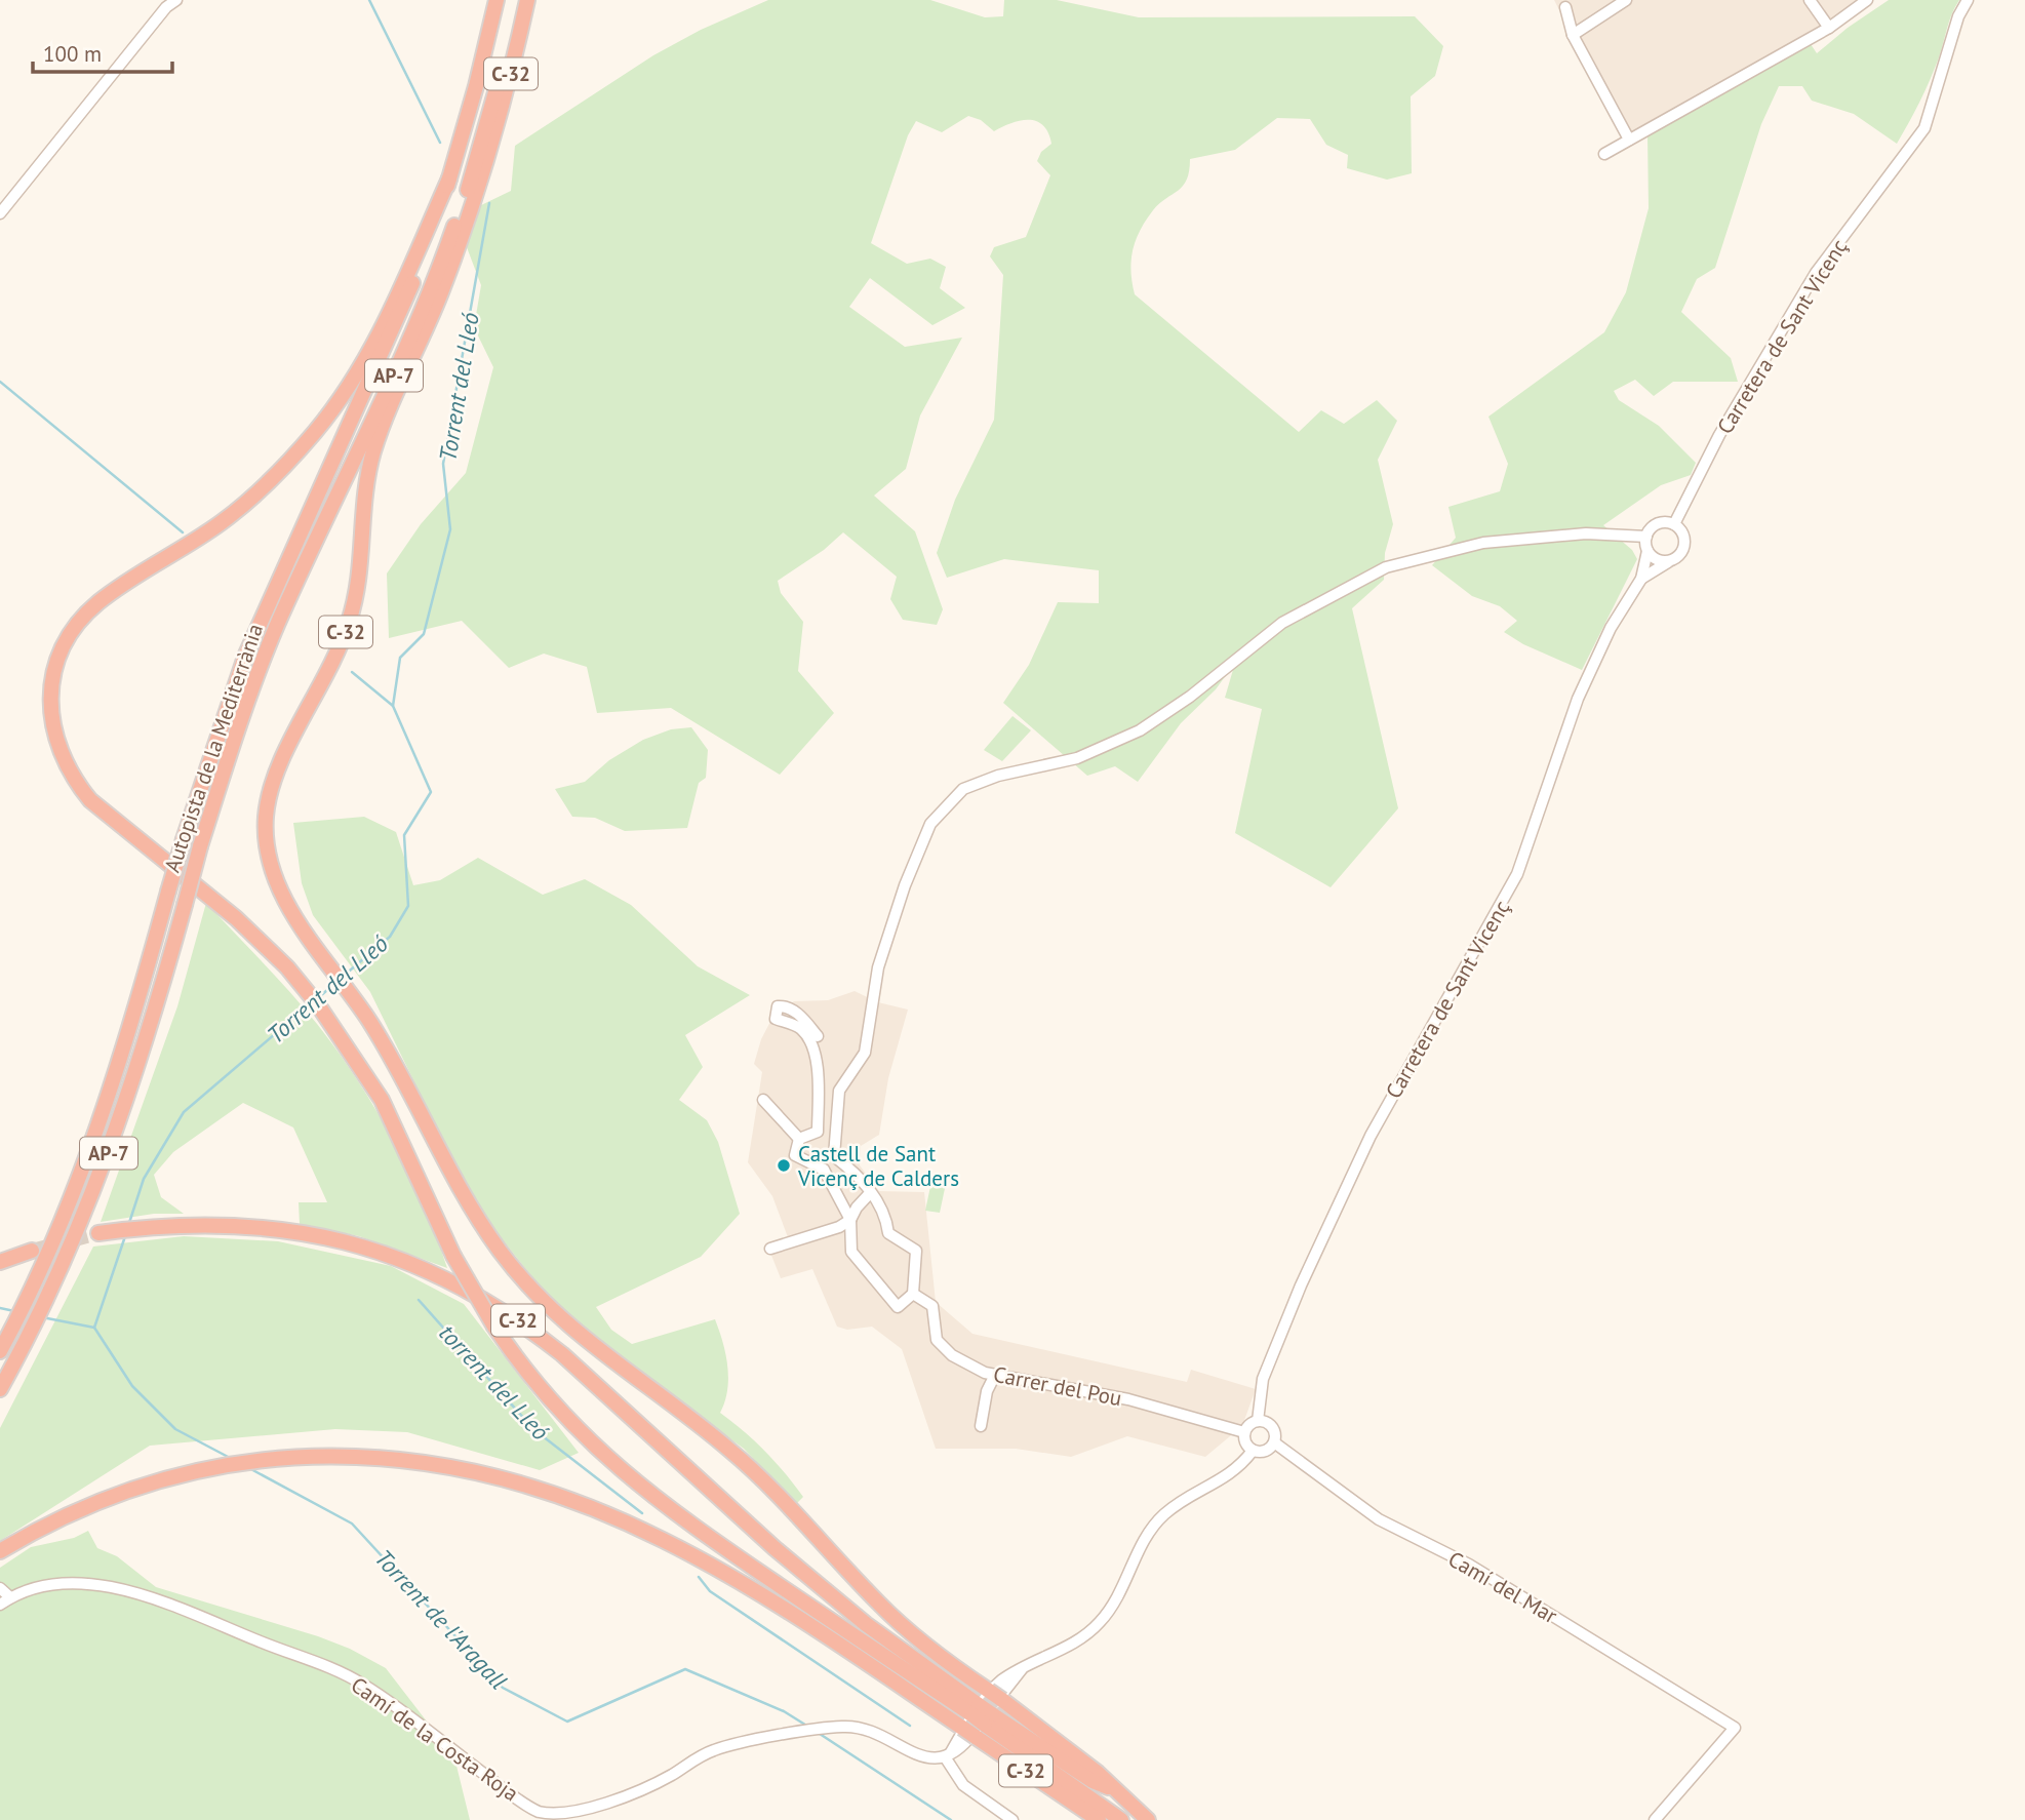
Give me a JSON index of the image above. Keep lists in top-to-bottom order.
{
  "streets": {
    "highway": ["C-32", "AP-7", "Autopista de la Mediterrània"],
    "street": [
      "Carretera de Sant Vicenç",
      "Carrer del Pou",
      "Camí del Mar",
      "Camí de la Costa Roja"
    ]
  },
  "crossings": [
    ["C-32", "Autopista de la Mediterrània"],
    ["Carretera de Sant Vicenç", "Carrer del Pou"],
    ["Carretera de Sant Vicenç", "Camí del Mar"],
    ["Carrer del Pou", "Camí del Mar"]
  ],
  "water": ["Torrent del Lleó", "torrent del Lleó", "Torrent de l'Aragall"],
  "places": ["Castell de Sant Vicenç de Calders"],
  "scale_bar": "100 m"
}
